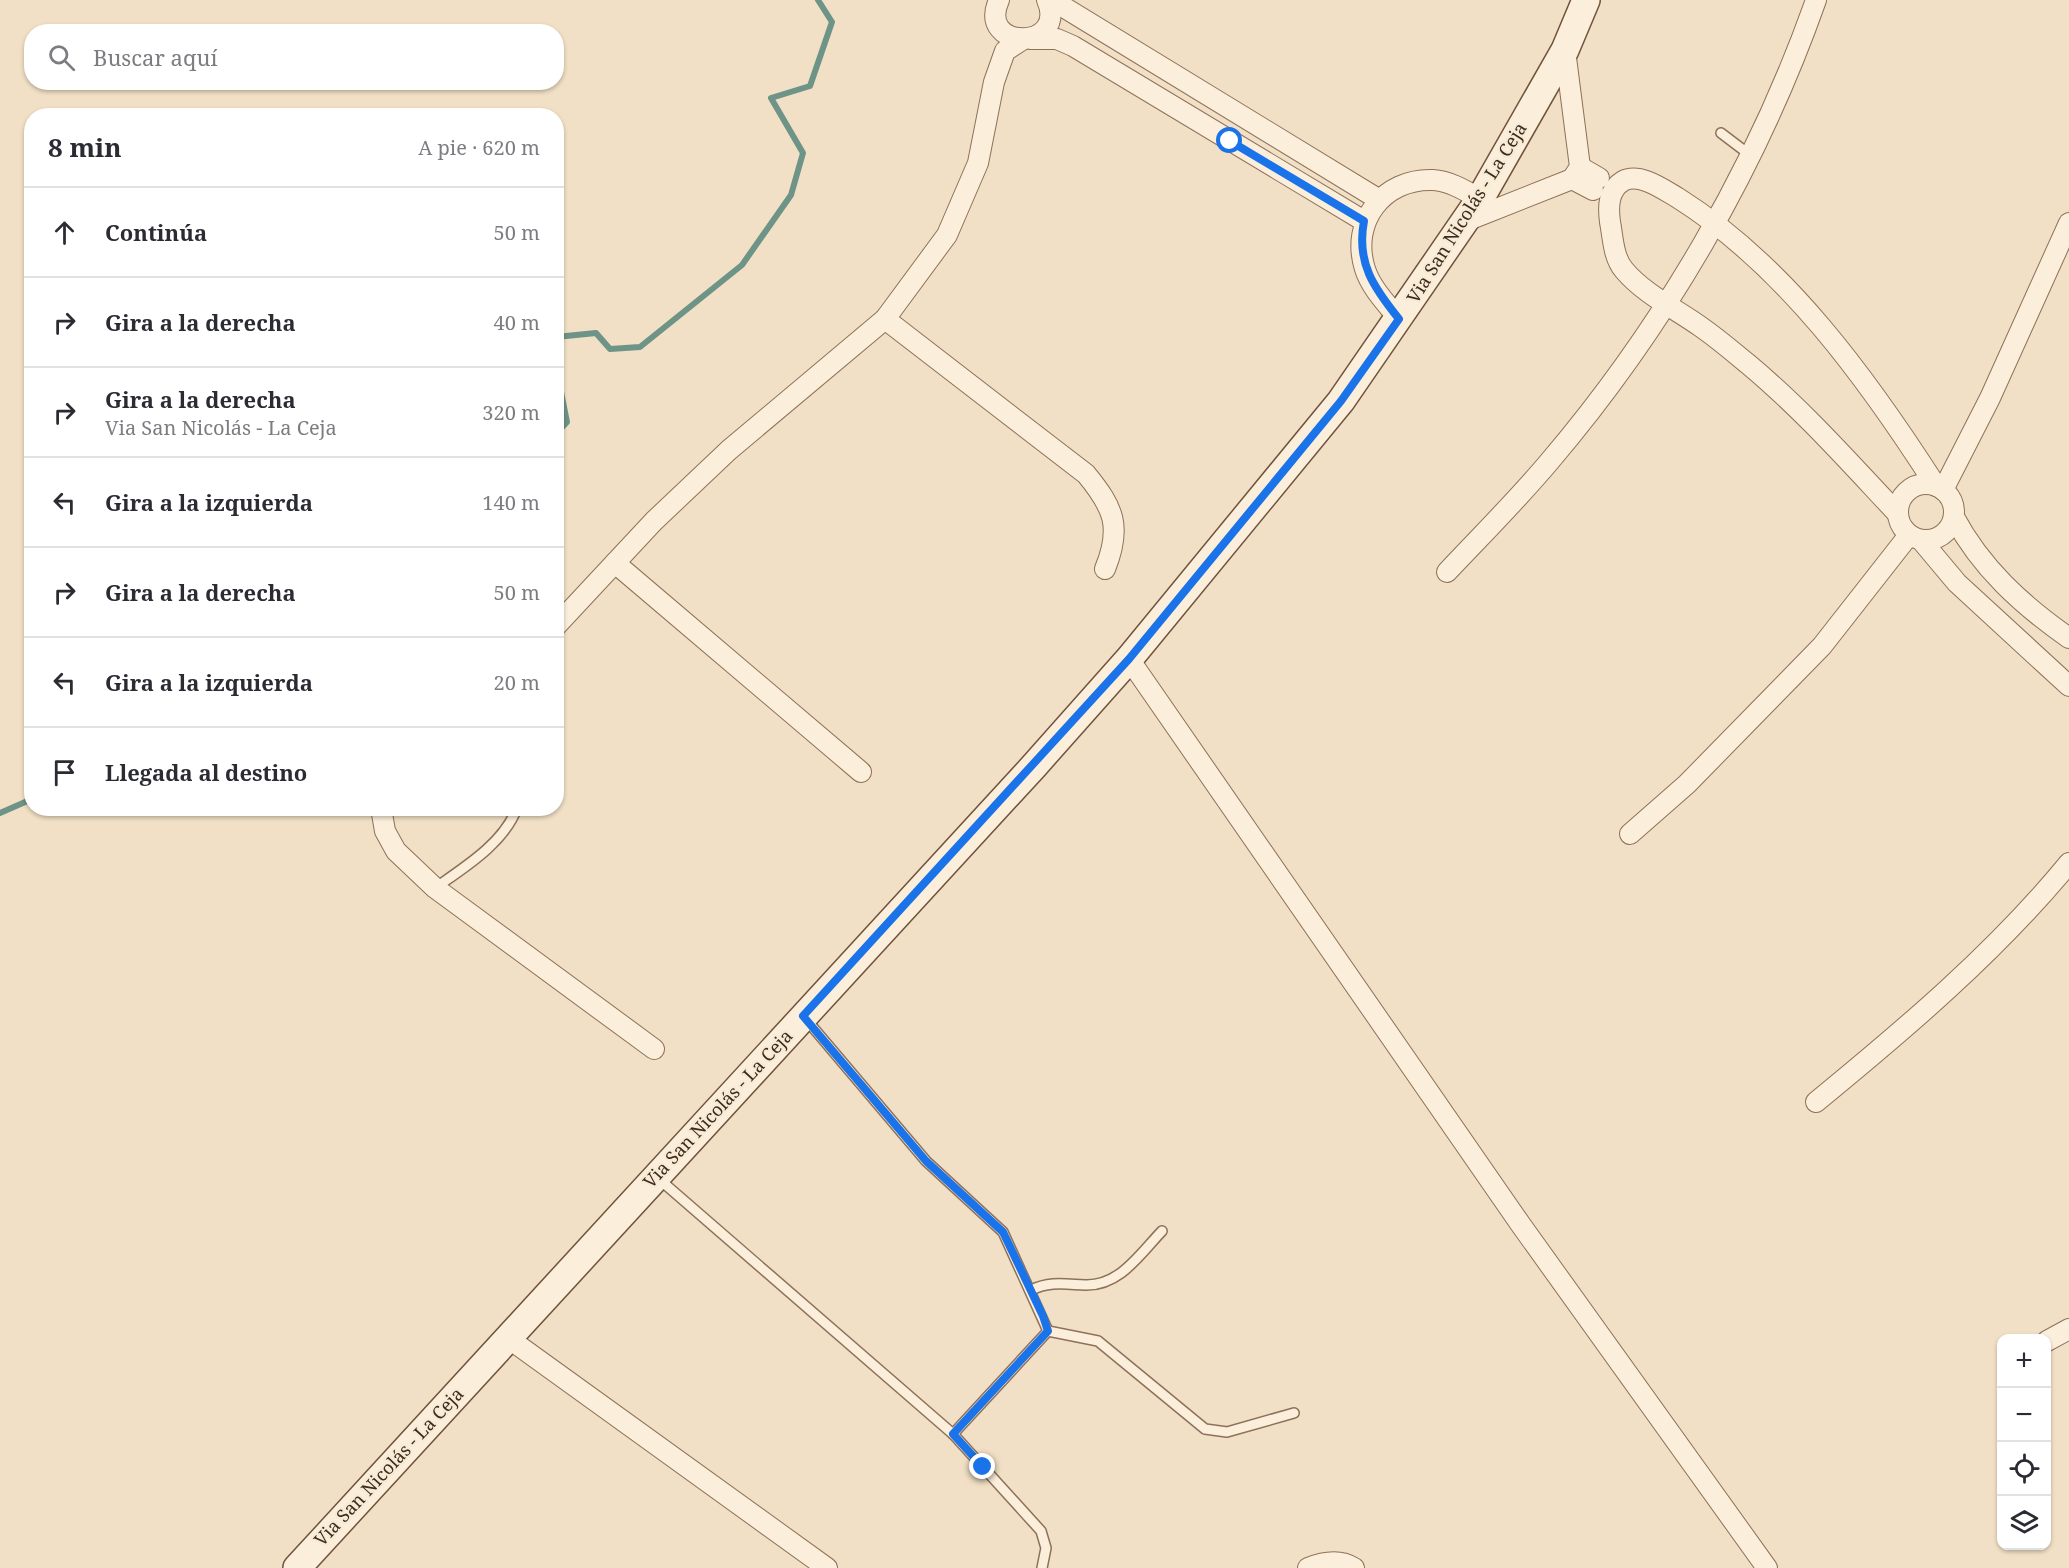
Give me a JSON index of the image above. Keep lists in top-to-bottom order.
{
  "streets": {
    "street": ["Via San Nicolás - La Ceja"]
  },
  "page": {
    "search": "Buscar aquí",
    "heading": ["8 min", "A pie · 620 m"],
    "list": [
      ["Continúa", "50 m"],
      ["Gira a la derecha", "40 m"],
      ["Gira a la derecha", "Via San Nicolás - La Ceja", "320 m"],
      ["Gira a la izquierda", "140 m"],
      ["Gira a la derecha", "50 m"],
      ["Gira a la izquierda", "20 m"],
      "Llegada al destino"
    ],
    "map_buttons": ["+", "−"]
  }
}
